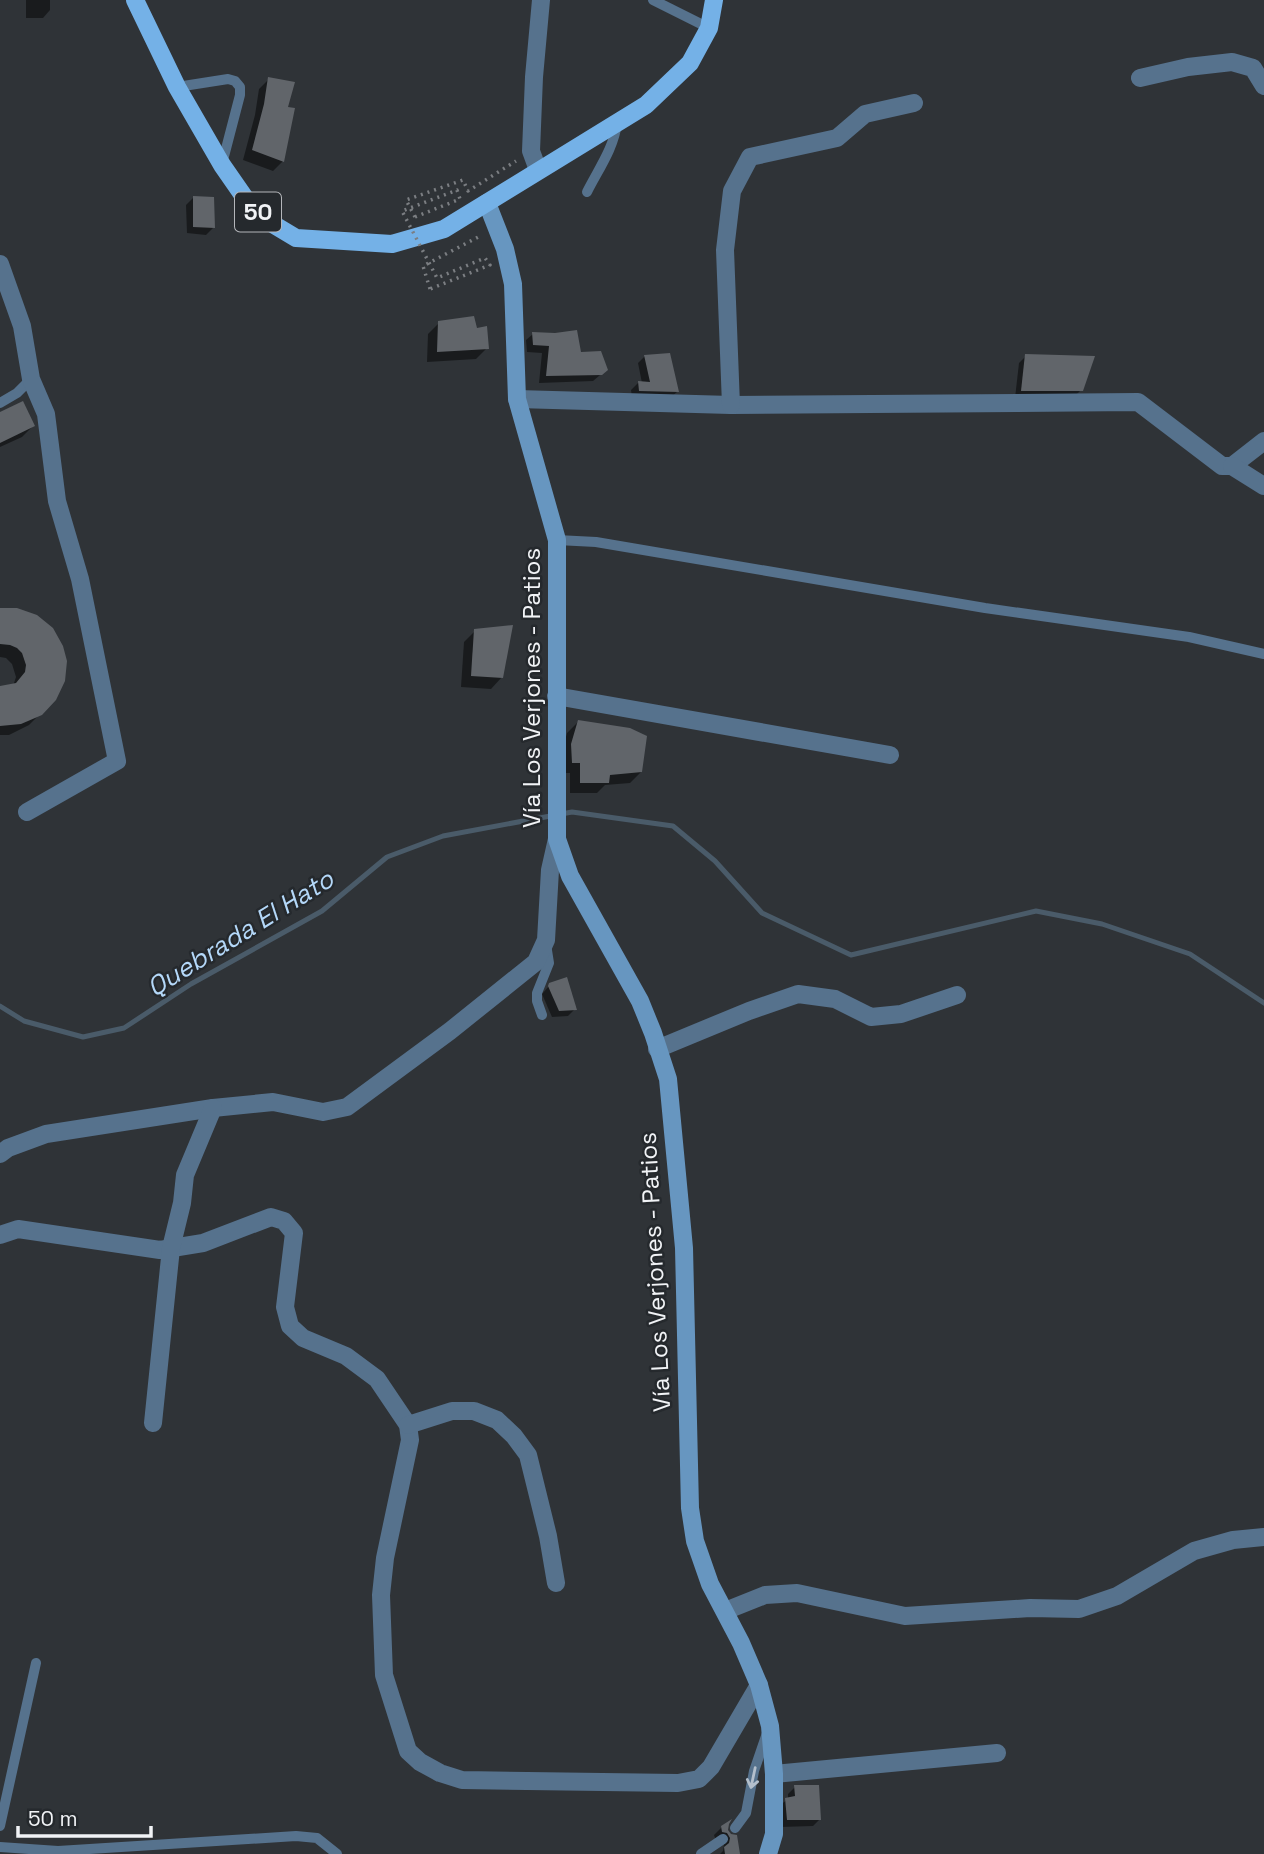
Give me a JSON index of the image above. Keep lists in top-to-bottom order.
{
  "streets": {
    "main road": ["50"],
    "street": ["Vía Los Verjones - Patios"]
  },
  "crossings": [
    ["50", "Vía Los Verjones - Patios"]
  ],
  "water": ["Quebrada El Hato"],
  "scale_bar": "50 m"
}
